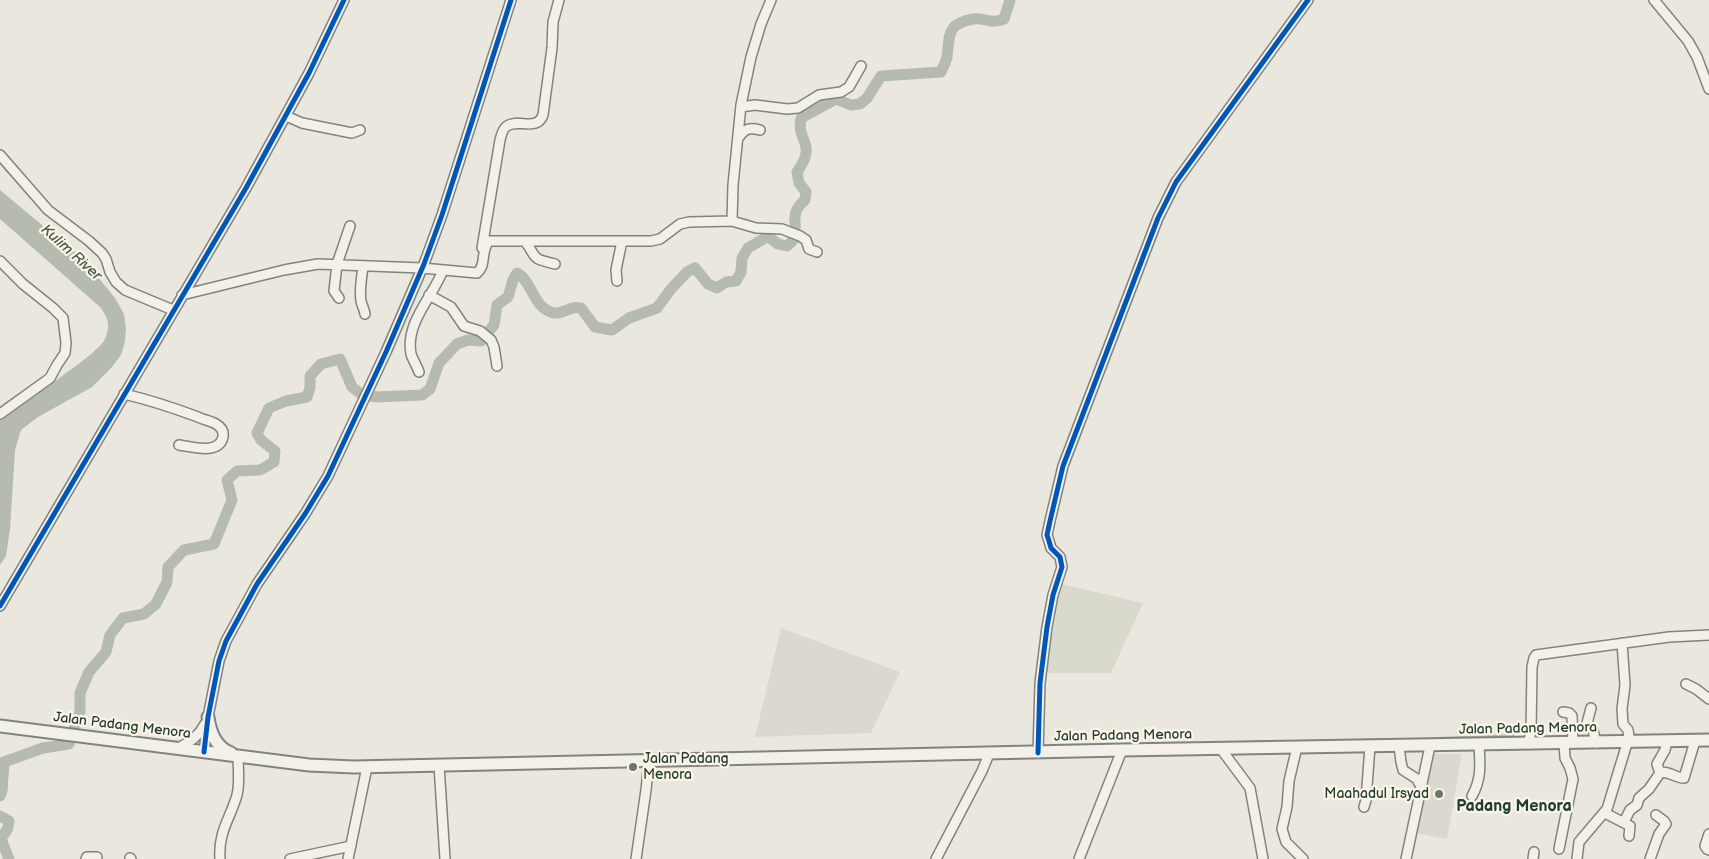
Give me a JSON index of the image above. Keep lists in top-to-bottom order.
{
  "streets": {
    "main road": ["Jalan Padang Menora"]
  },
  "districts": ["Padang Menora"],
  "water": ["Kulim River"],
  "places": ["Jalan Padang Menora", "Maahadul Irsyad"]
}
